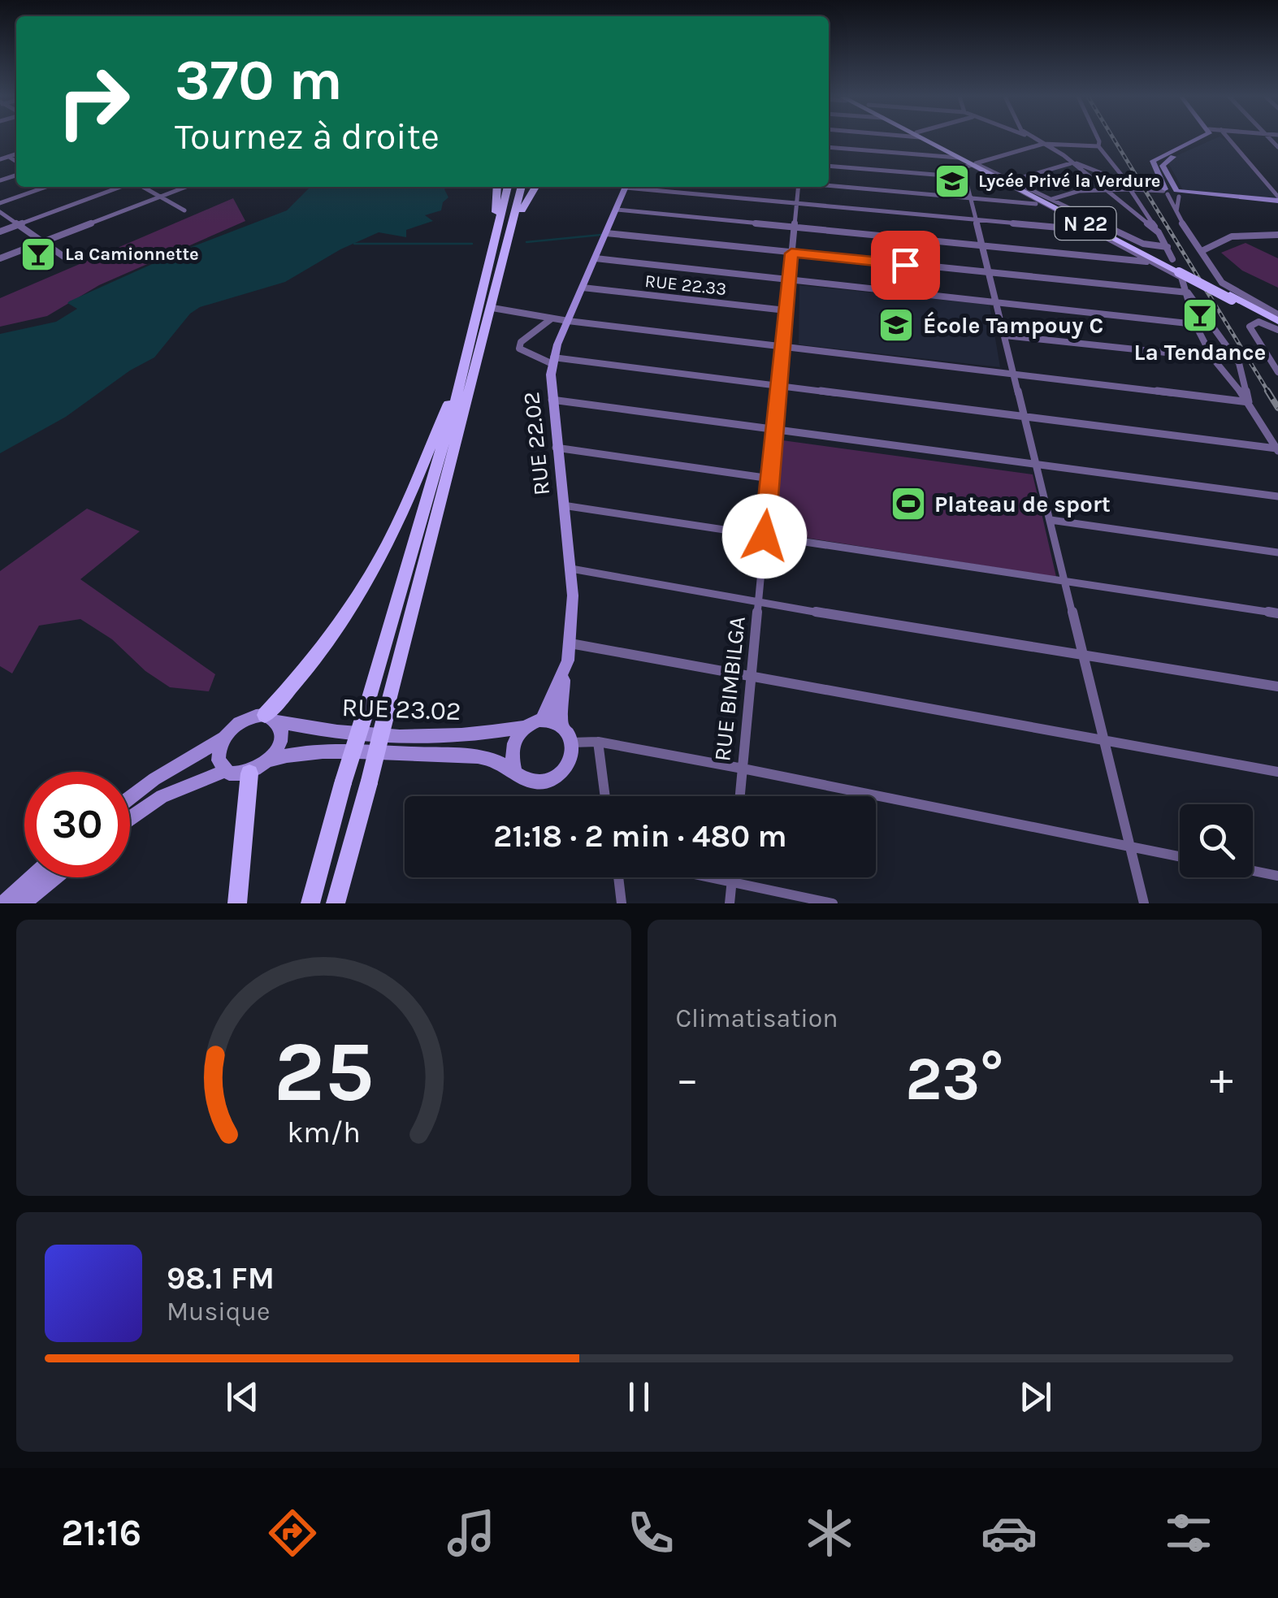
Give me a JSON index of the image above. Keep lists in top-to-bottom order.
{
  "streets": {
    "main road": ["N 22"],
    "street": [
      "RUE 22.33",
      "RUE 22.02",
      "RUE BIMBILGA",
      "RUE 23.02"
    ]
  },
  "crossings": [
    ["RUE 22.33", "RUE 22.02"],
    ["RUE 22.33", "RUE BIMBILGA"]
  ],
  "places": {
    "school or university": ["Lycée Privé la Verdure", "École Tampouy C"],
    "bar": ["La Camionnette", "La Tendance"],
    "sports": ["Plateau de sport"]
  },
  "page": {
    "turn": ["370 m", "Tournez à droite"],
    "limit": "30",
    "trip": "21:18 · 2 min · 480 m",
    "tile": "Climatisation",
    "heat": ["−", "23°", "+"],
    "song": ["98.1 FM", "Musique"],
    "tabs": "21:16",
    "gauge": ["25", "km/h"]
  }
}
